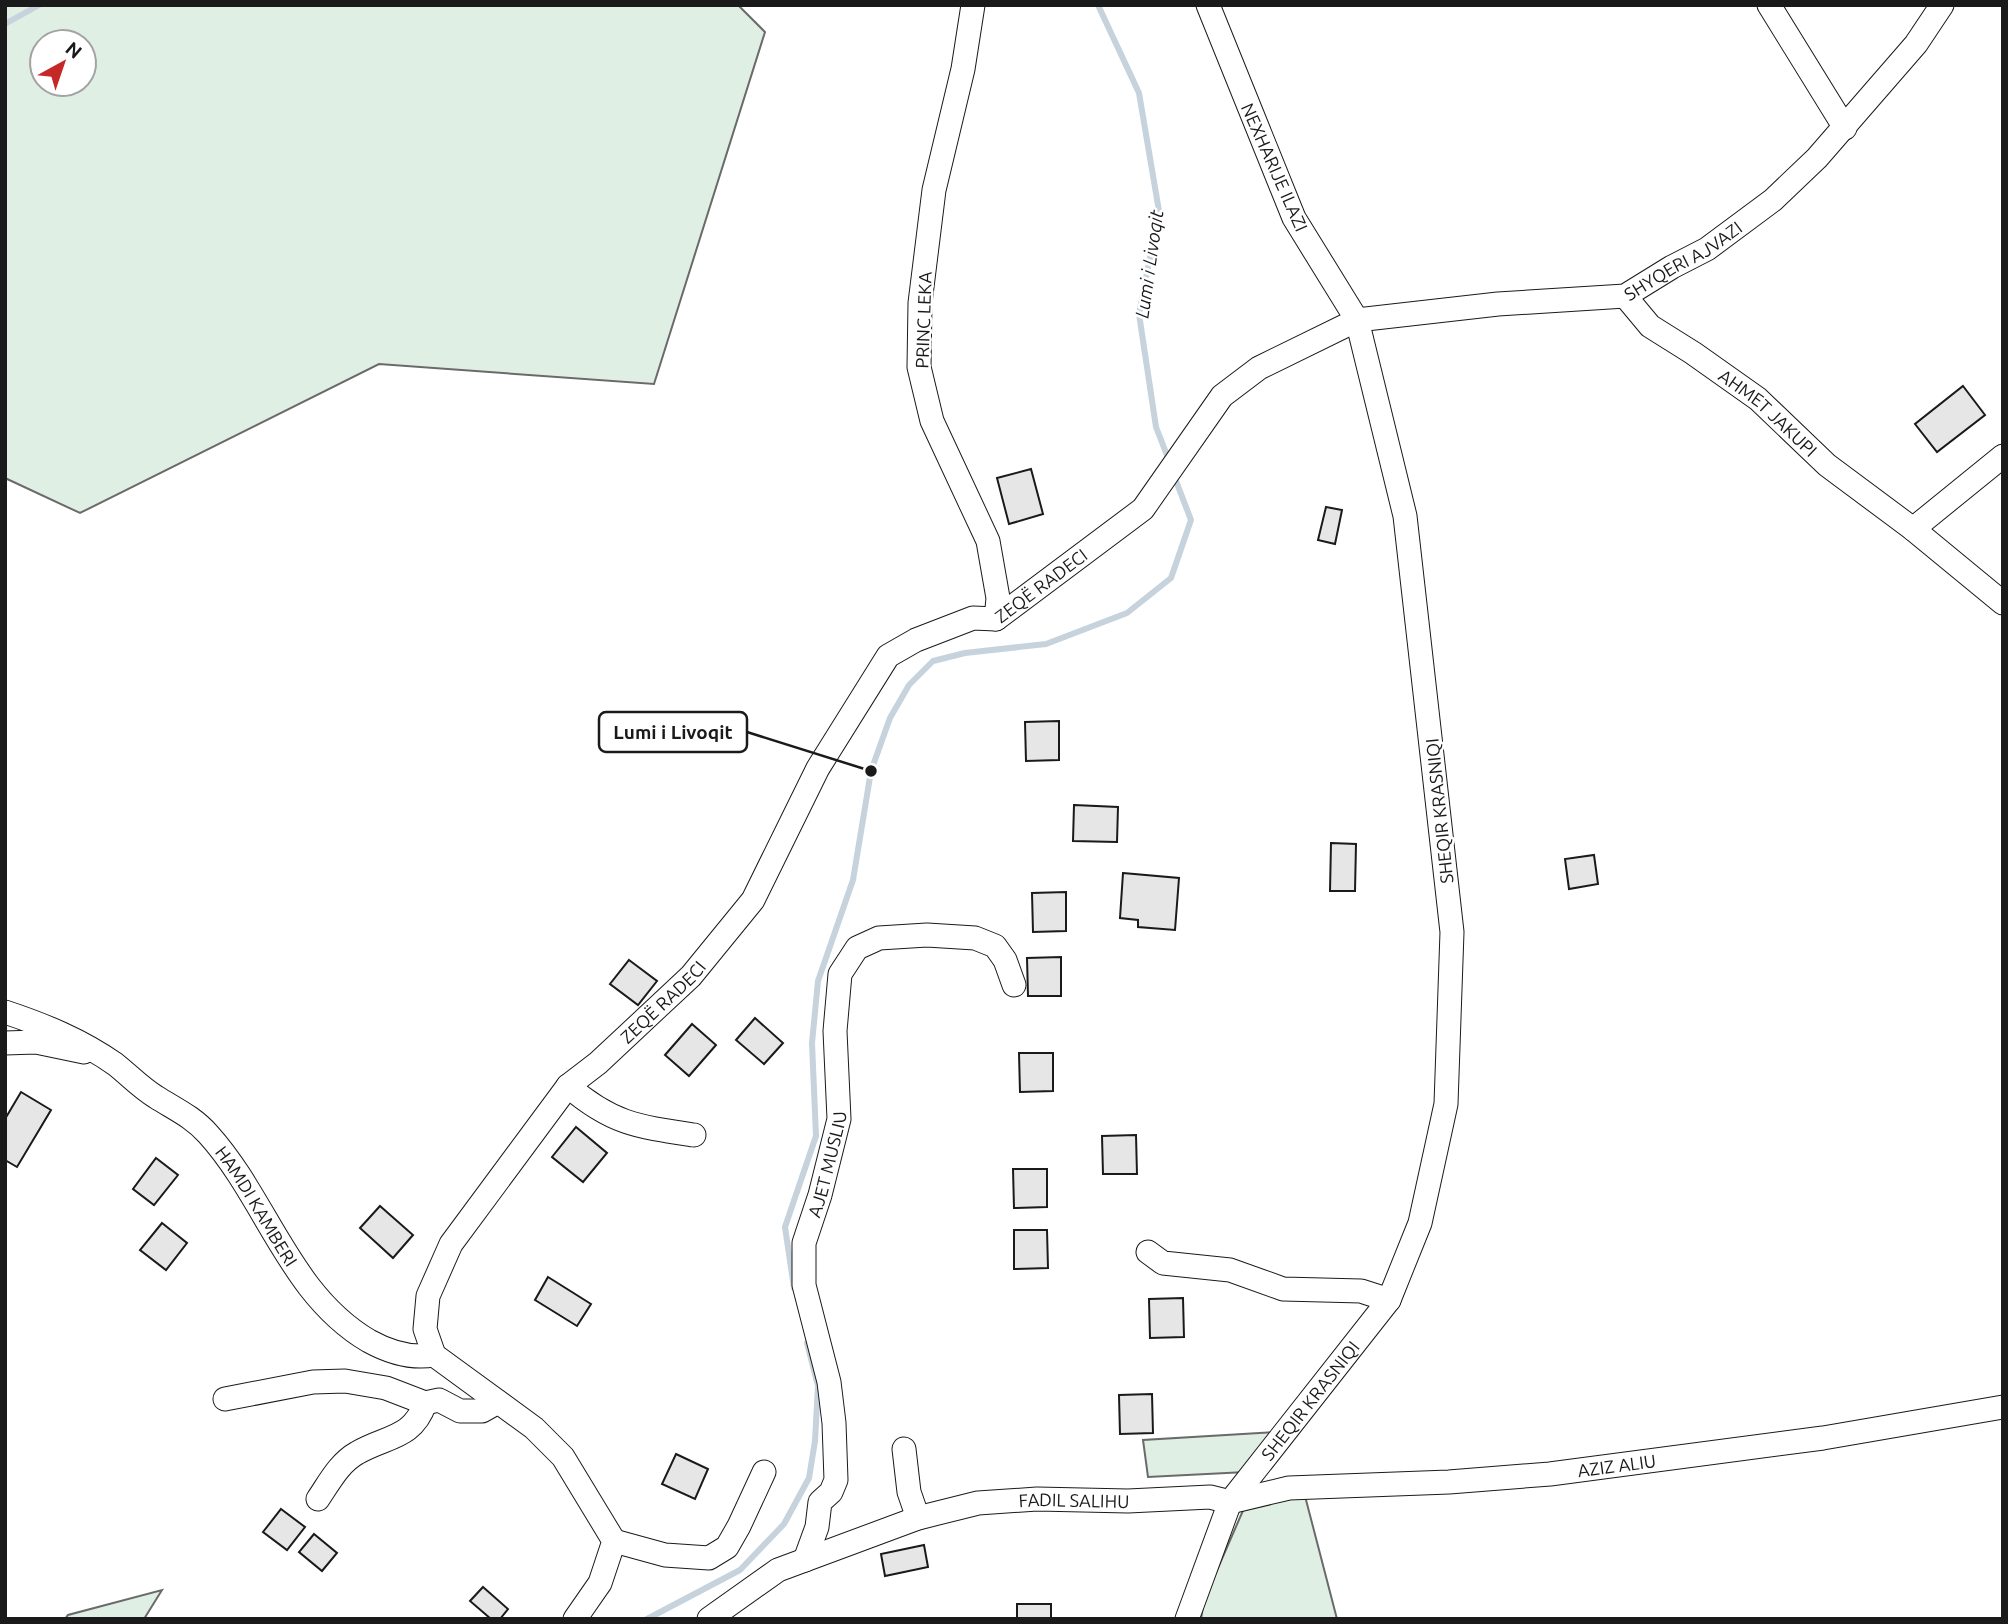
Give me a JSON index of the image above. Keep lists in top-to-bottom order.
{
  "streets": {
    "street": [
      "NEXHARIJE ILAZI",
      "SHYQERI AJVAZI",
      "PRINC LEKA",
      "AHMET JAKUPI",
      "ZEQË RADECI",
      "SHEQIR KRASNIQI",
      "AJET MUSLIU",
      "HAMDI KAMBERI",
      "AZIZ ALIU",
      "FADIL SALIHU"
    ]
  },
  "crossings": [
    ["NEXHARIJE ILAZI", "SHYQERI AJVAZI"],
    ["NEXHARIJE ILAZI", "ZEQË RADECI"],
    ["NEXHARIJE ILAZI", "SHEQIR KRASNIQI"],
    ["SHYQERI AJVAZI", "AHMET JAKUPI"],
    ["SHYQERI AJVAZI", "ZEQË RADECI"],
    ["SHYQERI AJVAZI", "SHEQIR KRASNIQI"],
    ["PRINC LEKA", "ZEQË RADECI"],
    ["ZEQË RADECI", "SHEQIR KRASNIQI"],
    ["ZEQË RADECI", "HAMDI KAMBERI"],
    ["SHEQIR KRASNIQI", "AZIZ ALIU"],
    ["SHEQIR KRASNIQI", "FADIL SALIHU"],
    ["AJET MUSLIU", "FADIL SALIHU"],
    ["AZIZ ALIU", "FADIL SALIHU"]
  ],
  "water": ["Lumi i Livoqit"],
  "places": ["Lumi i Livoqit"],
  "north": "top right"
}
